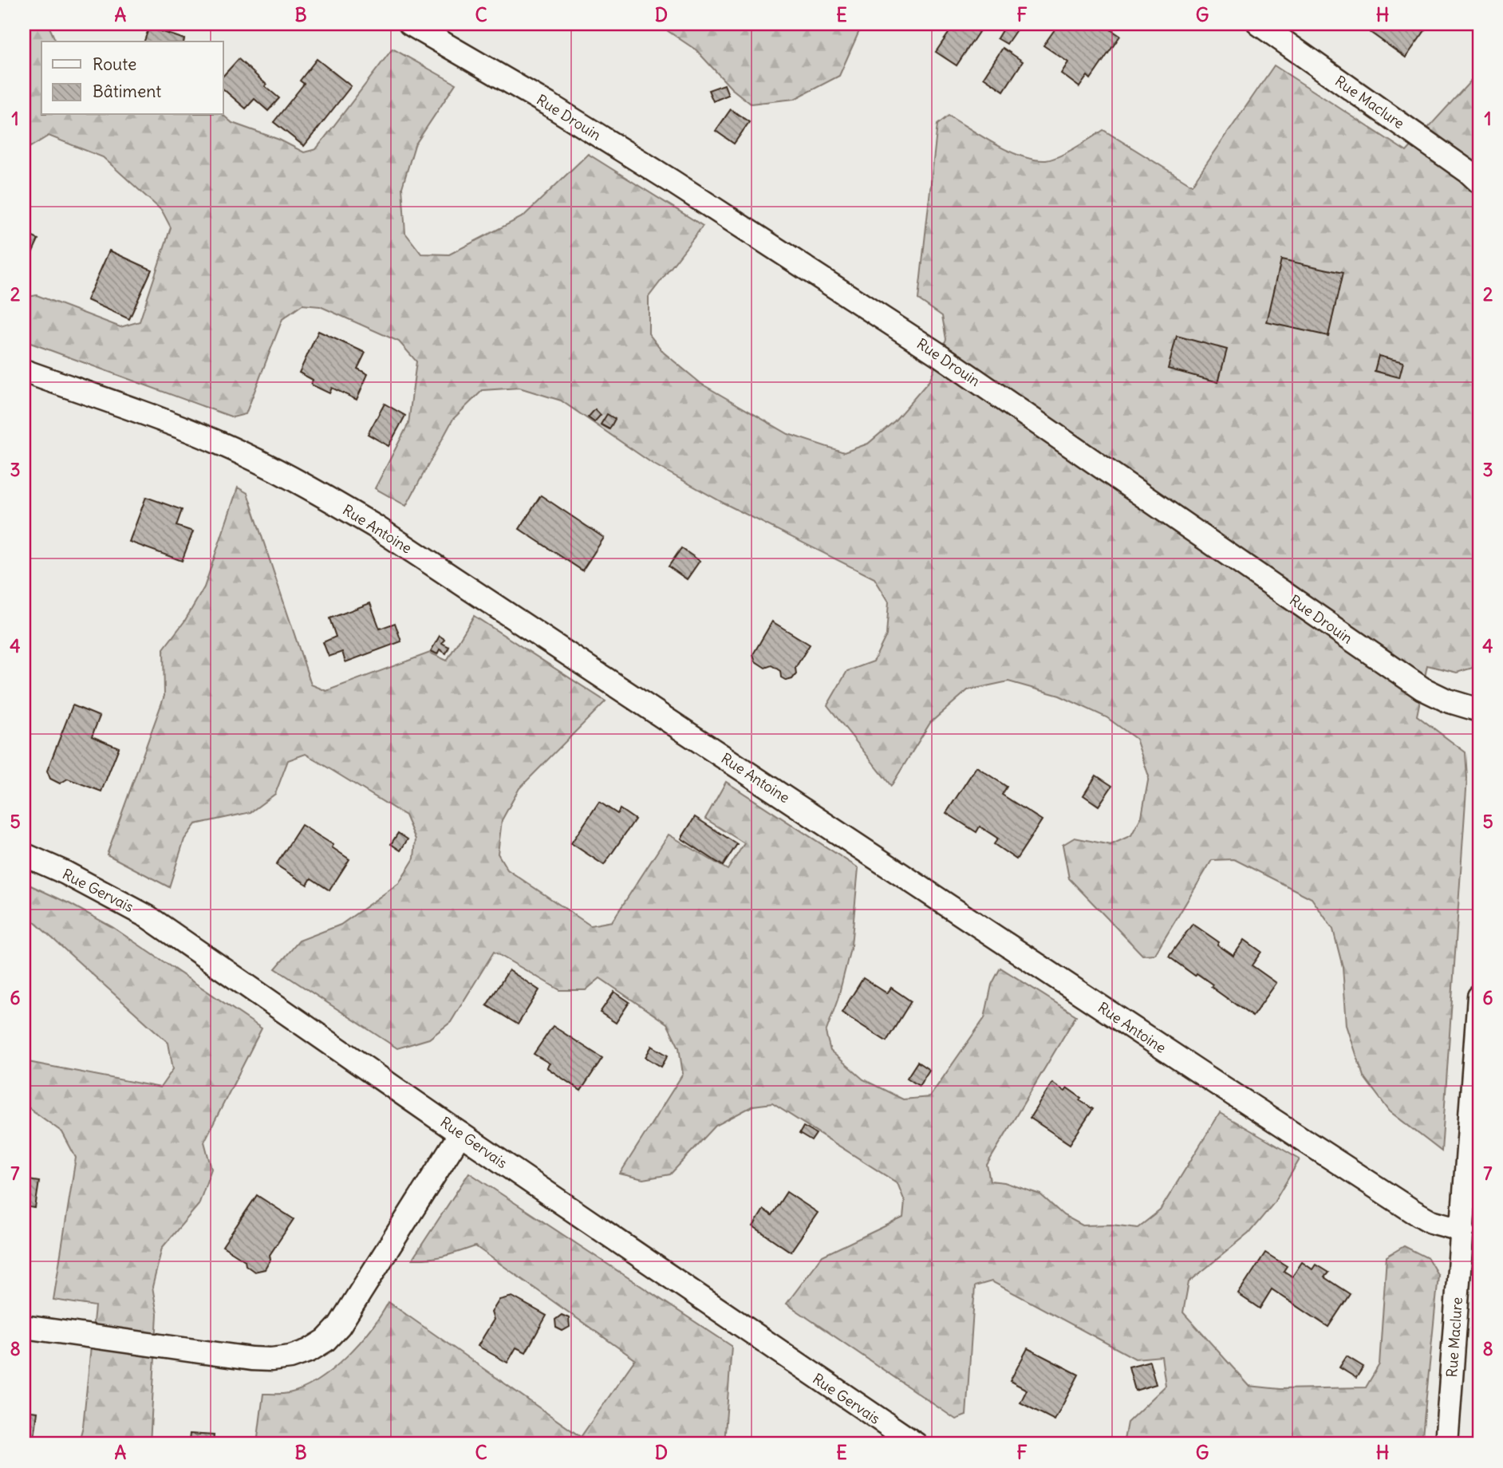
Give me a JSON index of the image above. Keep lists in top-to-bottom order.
{
  "streets": {
    "street": [
      "Rue Maclure",
      "Rue Drouin",
      "Rue Antoine",
      "Rue Gervais"
    ]
  },
  "crossings": [
    ["Rue Maclure", "Rue Antoine"]
  ],
  "legend": ["Route", "Bâtiment"],
  "grid": {
    "columns": [
      "A",
      "B",
      "C",
      "D",
      "E",
      "F",
      "G",
      "H"
    ],
    "rows": [
      "1",
      "2",
      "3",
      "4",
      "5",
      "6",
      "7",
      "8"
    ]
  }
}
